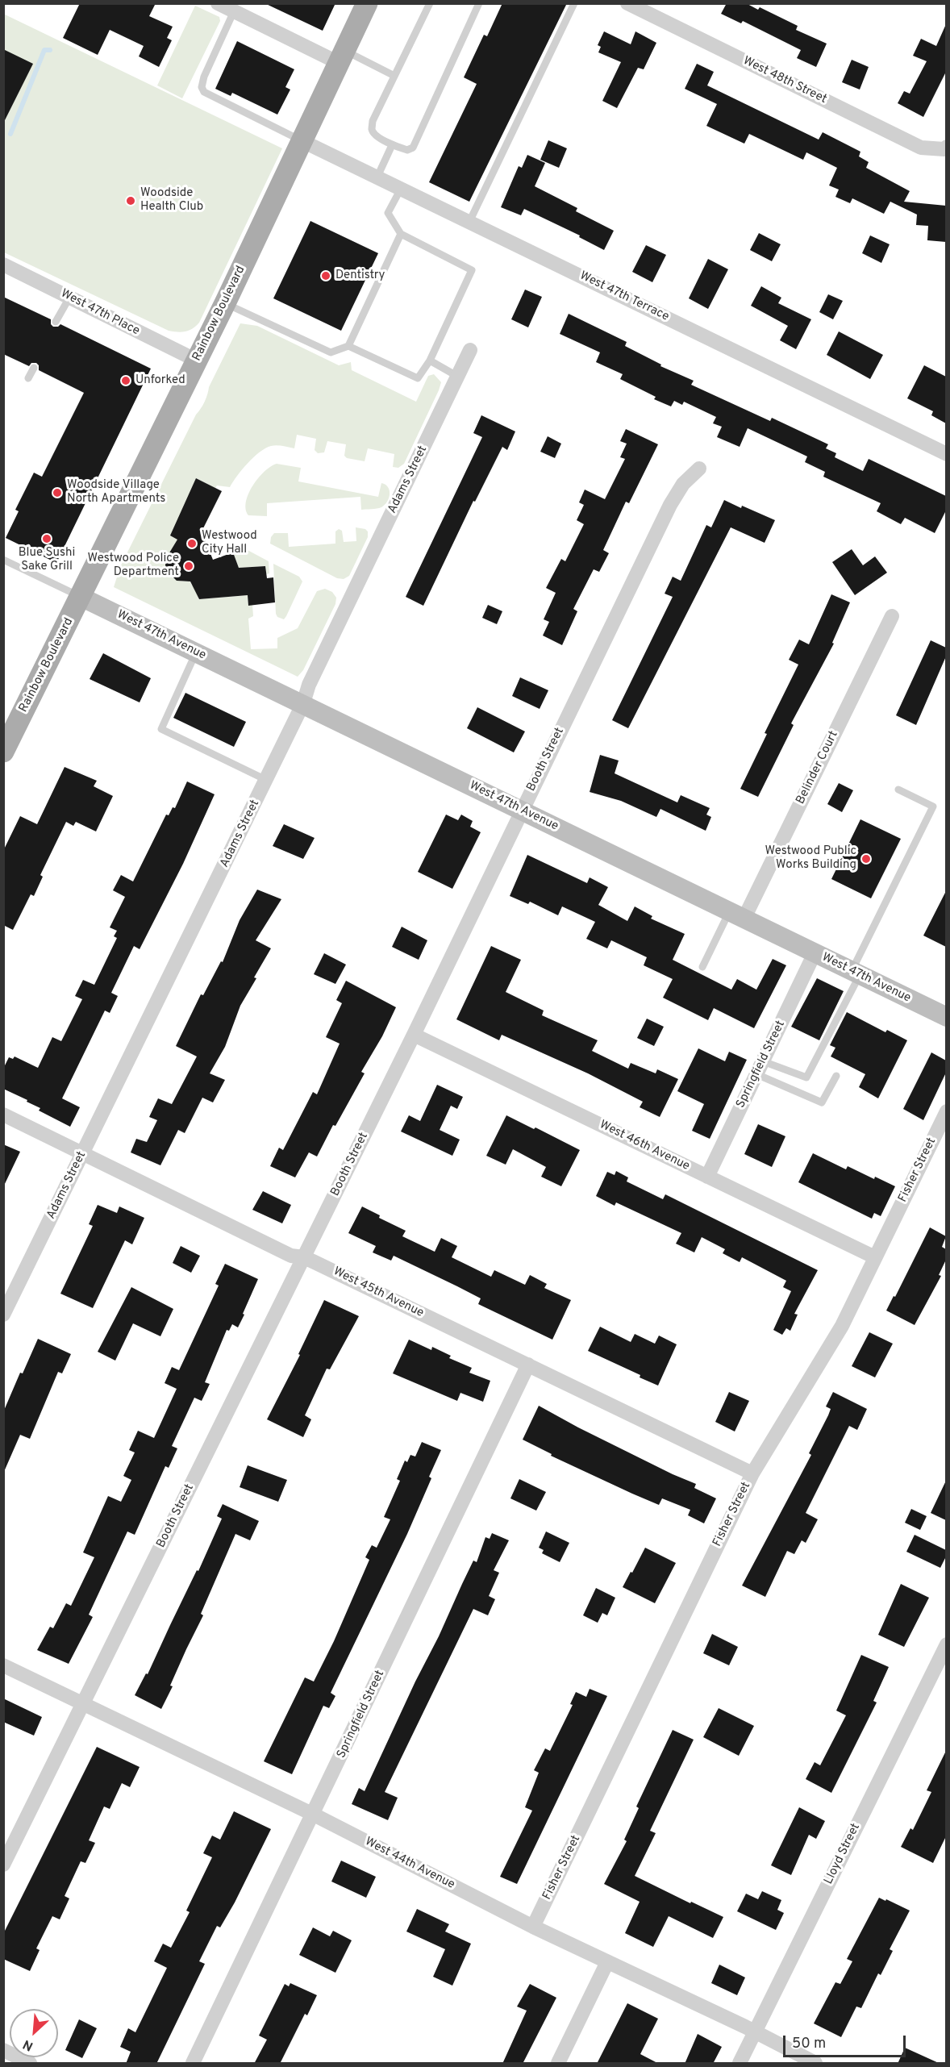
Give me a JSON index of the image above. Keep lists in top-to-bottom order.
{
  "streets": {
    "main road": ["Rainbow Boulevard"],
    "street": [
      "West 48th Street",
      "West 47th Terrace",
      "West 47th Place",
      "Adams Street",
      "West 47th Avenue",
      "Booth Street",
      "Belinder Court",
      "Springfield Street",
      "West 46th Avenue",
      "Fisher Street",
      "West 45th Avenue",
      "Lloyd Street",
      "West 44th Avenue"
    ]
  },
  "crossings": [
    ["West 47th Terrace", "Rainbow Boulevard"],
    ["West 47th Place", "Rainbow Boulevard"],
    ["Rainbow Boulevard", "West 47th Avenue"],
    ["Adams Street", "West 47th Avenue"],
    ["Adams Street", "West 45th Avenue"],
    ["West 47th Avenue", "Booth Street"],
    ["West 47th Avenue", "Belinder Court"],
    ["West 47th Avenue", "Springfield Street"],
    ["Booth Street", "West 46th Avenue"],
    ["Booth Street", "West 45th Avenue"],
    ["Booth Street", "West 44th Avenue"],
    ["Springfield Street", "West 46th Avenue"],
    ["Springfield Street", "West 45th Avenue"],
    ["Springfield Street", "West 44th Avenue"],
    ["West 46th Avenue", "Fisher Street"],
    ["Fisher Street", "West 45th Avenue"],
    ["Fisher Street", "West 44th Avenue"],
    ["Lloyd Street", "West 44th Avenue"]
  ],
  "places": [
    "Woodside Health Club",
    "Dentistry",
    "Unforked",
    "Woodside Village North Apartments",
    "Blue Sushi Sake Grill",
    "Westwood City Hall",
    "Westwood Police Department",
    "Westwood Public Works Building"
  ],
  "scale_bar": "50 m",
  "north": "bottom left"
}
